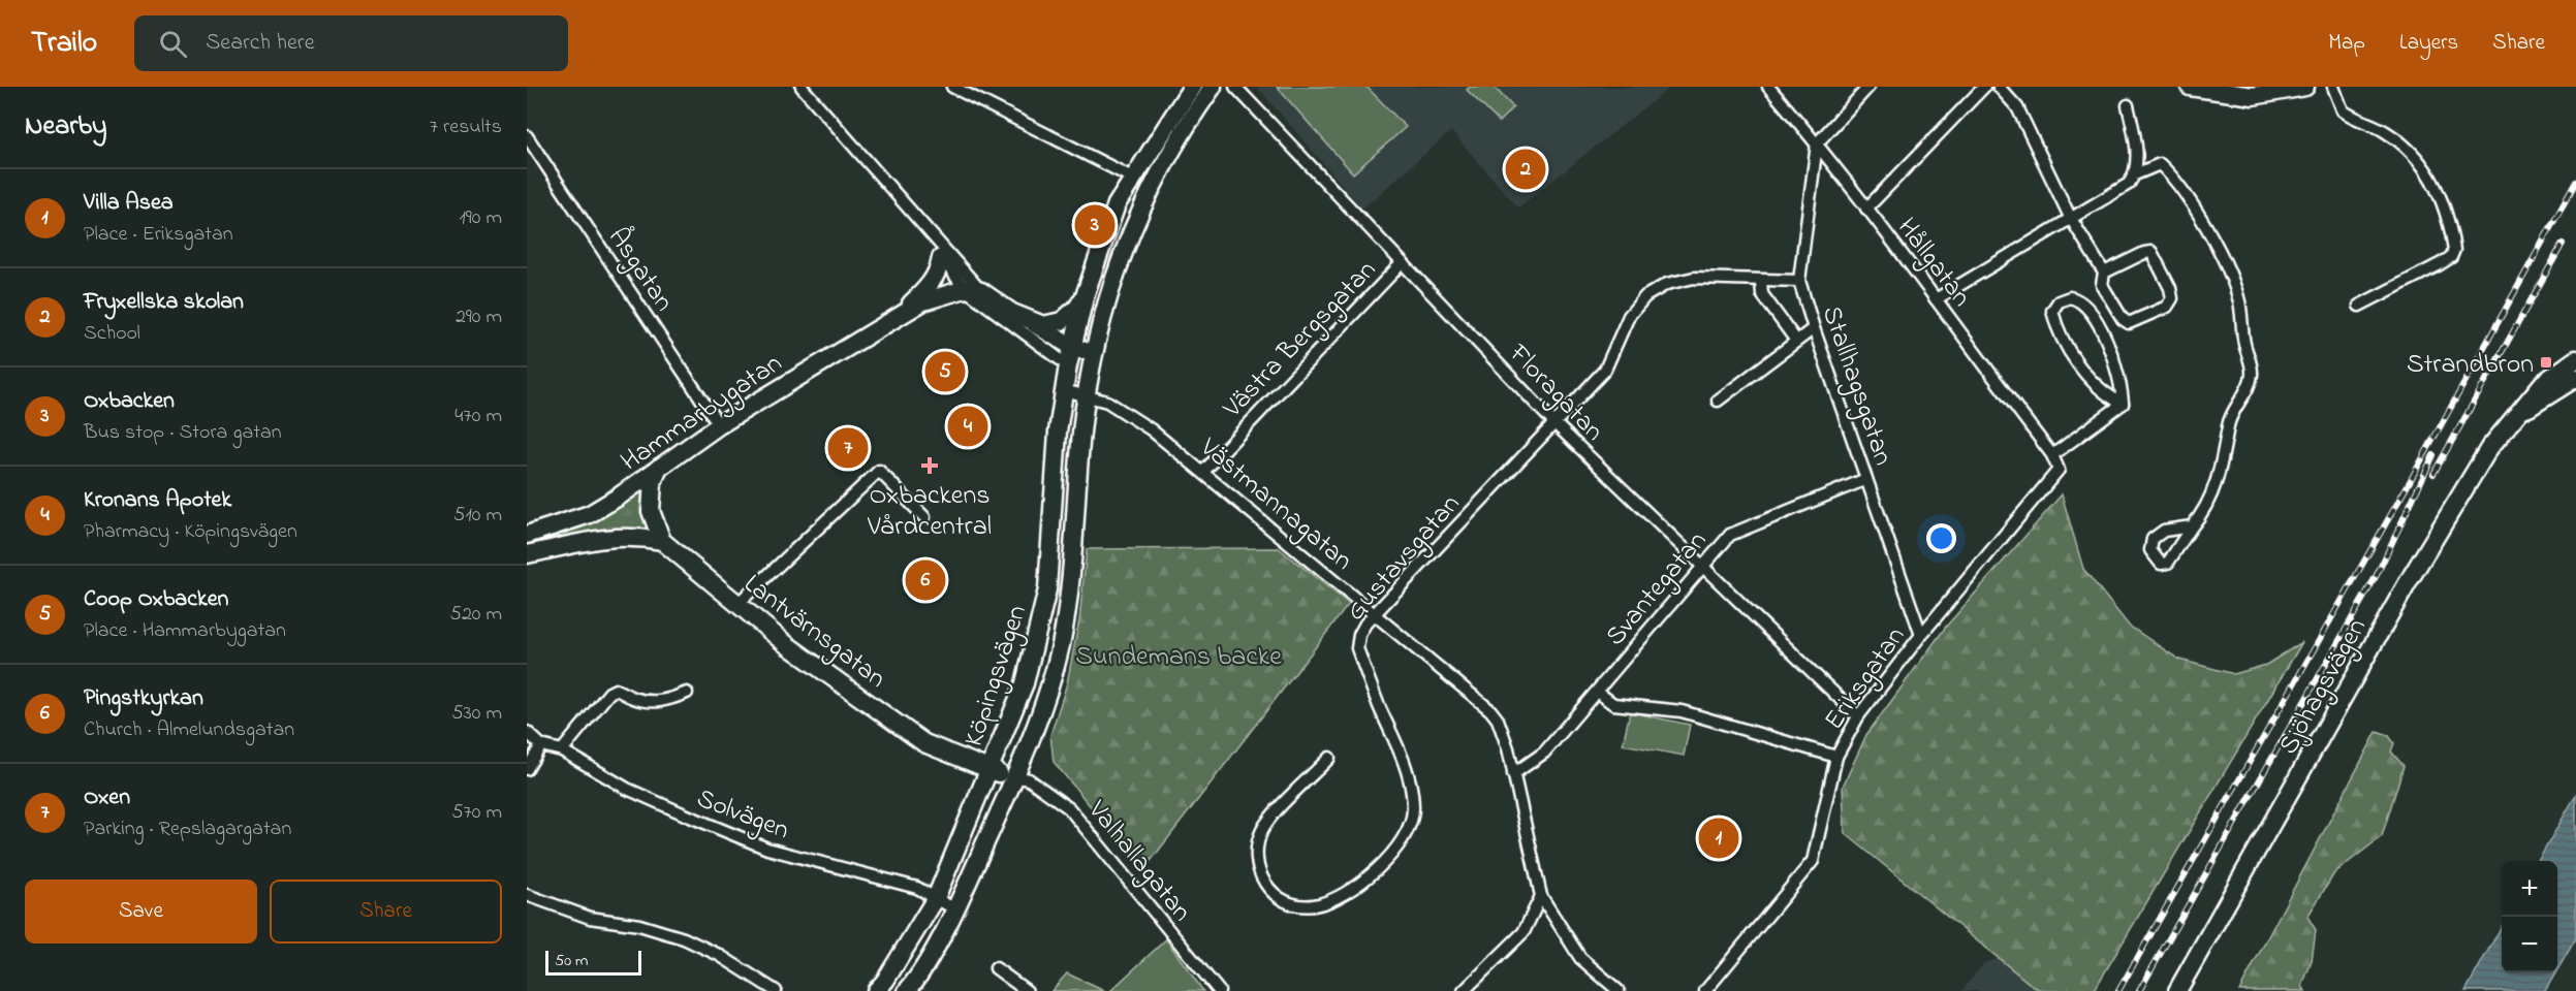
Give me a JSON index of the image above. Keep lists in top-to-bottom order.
{
  "streets": {
    "main road": [
      "Hammarbygatan",
      "Lantvärnsgatan",
      "Köpingsvägen",
      "Sjöhagsvägen"
    ],
    "street": [
      "Hållgatan",
      "Åsgatan",
      "Västra Bergsgatan",
      "Stallhagsgatan",
      "Floragatan",
      "Västmannagatan",
      "Gustavsgatan",
      "Svantegatan",
      "Eriksgatan",
      "Solvägen",
      "Valhallagatan"
    ]
  },
  "crossings": [
    ["Hållgatan", "Stallhagsgatan"],
    ["Hållgatan", "Eriksgatan"],
    ["Åsgatan", "Hammarbygatan"],
    ["Västra Bergsgatan", "Floragatan"],
    ["Västra Bergsgatan", "Västmannagatan"],
    ["Stallhagsgatan", "Gustavsgatan"],
    ["Stallhagsgatan", "Svantegatan"],
    ["Stallhagsgatan", "Eriksgatan"],
    ["Floragatan", "Gustavsgatan"],
    ["Floragatan", "Svantegatan"],
    ["Floragatan", "Eriksgatan"],
    ["Hammarbygatan", "Lantvärnsgatan"],
    ["Västmannagatan", "Gustavsgatan"],
    ["Västmannagatan", "Svantegatan"],
    ["Västmannagatan", "Köpingsvägen"],
    ["Lantvärnsgatan", "Köpingsvägen"],
    ["Lantvärnsgatan", "Valhallagatan"],
    ["Köpingsvägen", "Solvägen"],
    ["Köpingsvägen", "Valhallagatan"]
  ],
  "parks": ["Sundemans backe"],
  "places": {
    "transit": ["Strandbron"],
    "health": ["Oxbackens Vårdcentral"]
  },
  "scale_bar": "50 m",
  "page": {
    "header": "Trailo",
    "search": "Search here",
    "nav": ["Map", "Layers", "Share"],
    "heading": ["Nearby", "7 results"],
    "pins": [
      "2",
      "3",
      "5",
      "4",
      "7",
      "6",
      "1"
    ],
    "list": [
      {
        "mark": "1",
        "name": "Villa Asea",
        "note": "Place · Eriksgatan",
        "value": "190 m"
      },
      {
        "mark": "2",
        "name": "Fryxellska skolan",
        "note": "School",
        "value": "290 m"
      },
      {
        "mark": "3",
        "name": "Oxbacken",
        "note": "Bus stop · Stora gatan",
        "value": "470 m"
      },
      {
        "mark": "4",
        "name": "Kronans Apotek",
        "note": "Pharmacy · Köpingsvägen",
        "value": "510 m"
      },
      {
        "mark": "5",
        "name": "Coop Oxbacken",
        "note": "Place · Hammarbygatan",
        "value": "520 m"
      },
      {
        "mark": "6",
        "name": "Pingstkyrkan",
        "note": "Church · Almelundsgatan",
        "value": "530 m"
      },
      {
        "mark": "7",
        "name": "Oxen",
        "note": "Parking · Repslagargatan",
        "value": "570 m"
      }
    ],
    "buttons": ["Save", "Share"],
    "map_buttons": ["+", "−"],
    "scale": "50 m"
  }
}
